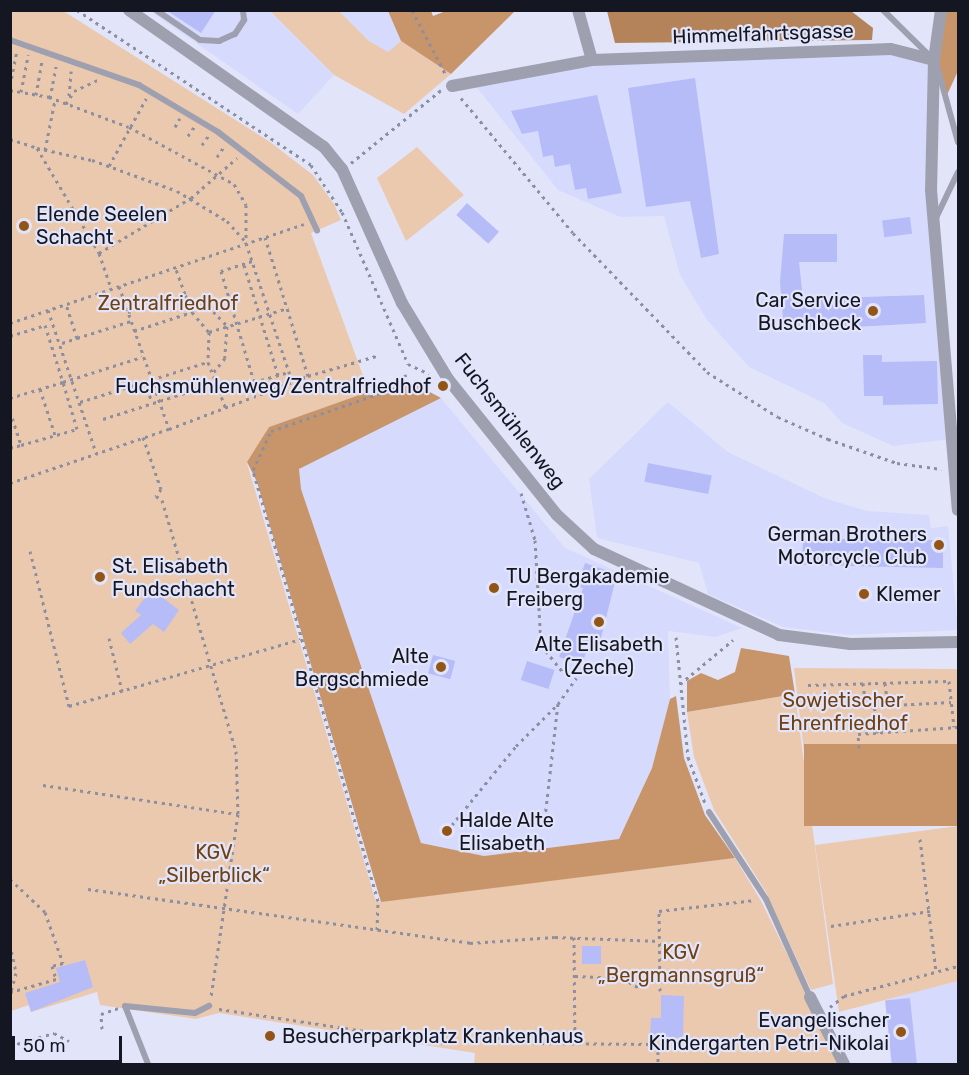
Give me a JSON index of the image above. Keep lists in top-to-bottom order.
{
  "streets": {
    "street": ["Himmelfahrtsgasse", "Fuchsmühlenweg"]
  },
  "parks": [
    "Zentralfriedhof",
    "Sowjetischer Ehrenfriedhof",
    "KGV „Silberblick“",
    "KGV „Bergmannsgruß“"
  ],
  "places": [
    "Elende Seelen Schacht",
    "Car Service Buschbeck",
    "Fuchsmühlenweg/Zentralfriedhof",
    "German Brothers Motorcycle Club",
    "St. Elisabeth Fundschacht",
    "TU Bergakademie Freiberg",
    "Klemer",
    "Alte Elisabeth (Zeche)",
    "Alte Bergschmiede",
    "Halde Alte Elisabeth",
    "Evangelischer Kindergarten Petri-Nikolai",
    "Besucherparkplatz Krankenhaus"
  ],
  "scale_bar": "50 m"
}
